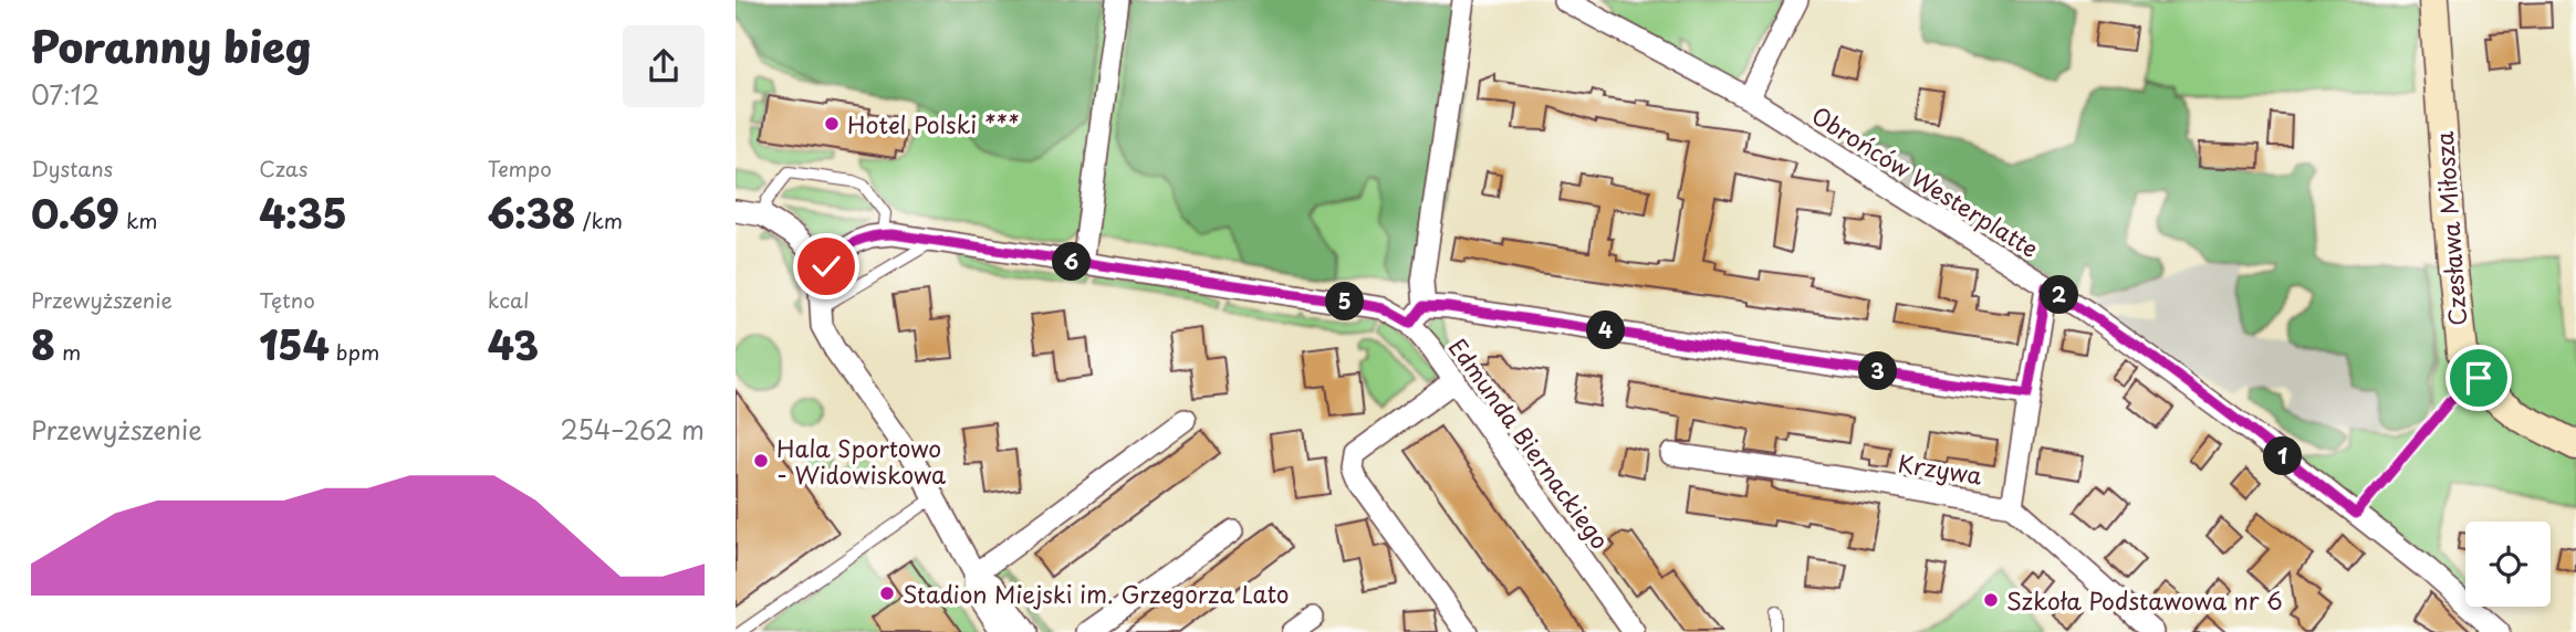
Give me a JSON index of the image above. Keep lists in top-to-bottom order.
{
  "streets": {
    "street": [
      "Obrońców Westerplatte",
      "Czesława Miłosza",
      "Edmunda Biernackiego",
      "Krzywa"
    ]
  },
  "places": [
    "Hotel Polski ***",
    "Hala Sportowo - Widowiskowa",
    "Stadion Miejski im. Grzegorza Lato",
    "Szkoła Podstawowa nr 6"
  ],
  "page": {
    "heading": ["Poranny bieg", "07:12"],
    "stats": [
      ["Dystans", "0.69 km"],
      ["Czas", "4:35"],
      ["Tempo", "6:38 /km"],
      ["Przewyższenie", "8 m"],
      ["Tętno", "154 bpm"],
      ["kcal", "43"]
    ],
    "pins": [
      "6",
      "2",
      "5",
      "4",
      "3",
      "1"
    ],
    "chart": ["Przewyższenie", "254–262 m"]
  }
}
